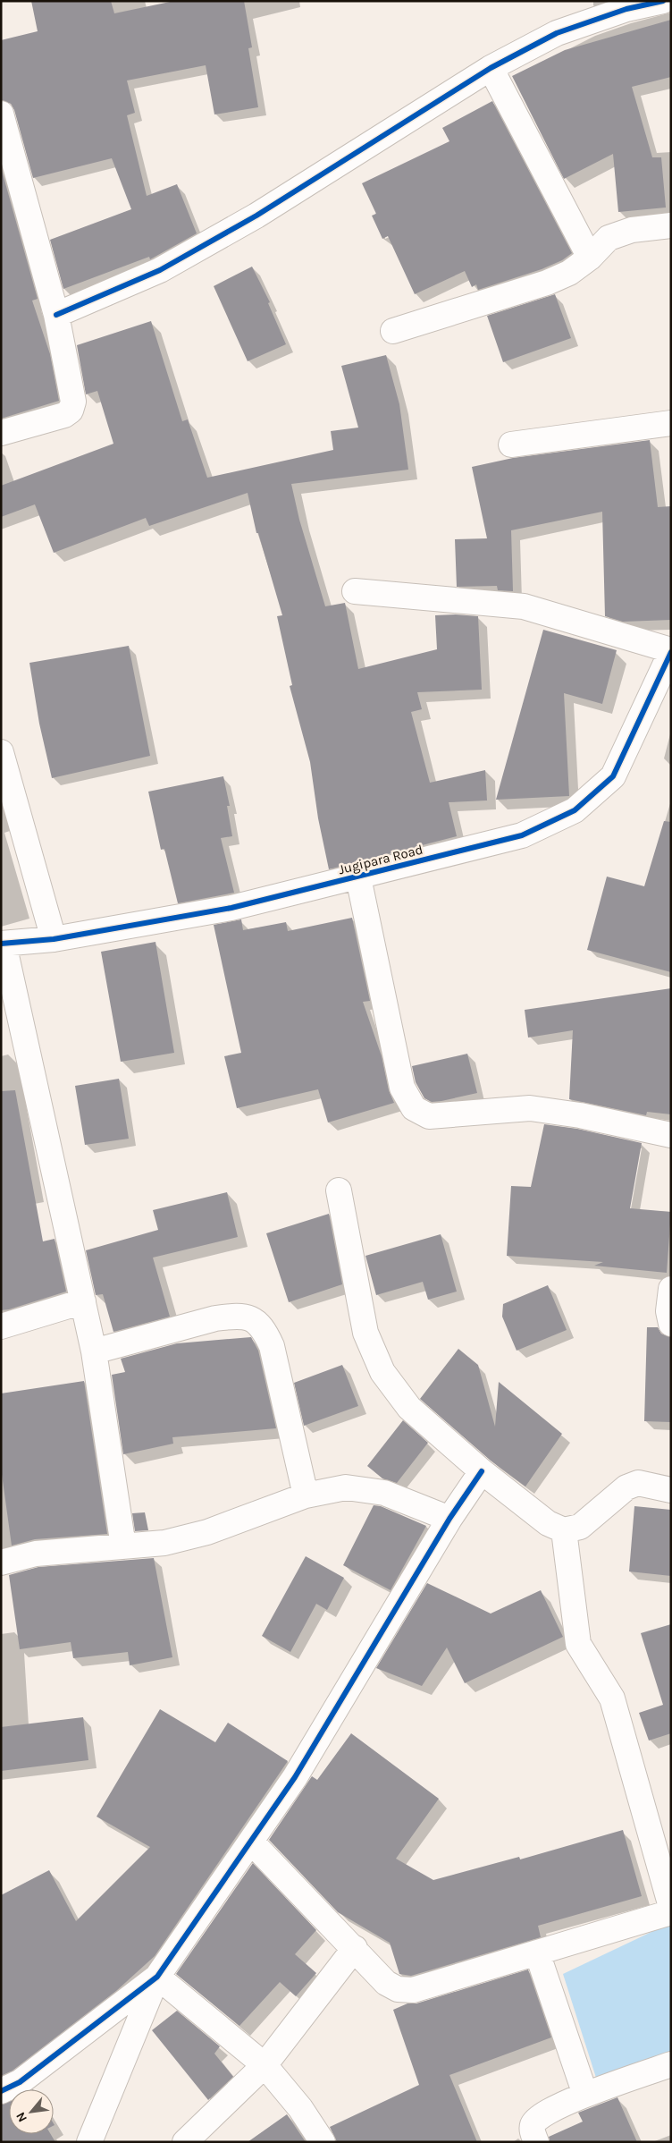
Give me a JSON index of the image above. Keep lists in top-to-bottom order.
{
  "streets": {
    "street": ["Jugipara Road"]
  },
  "north": "bottom left"
}
